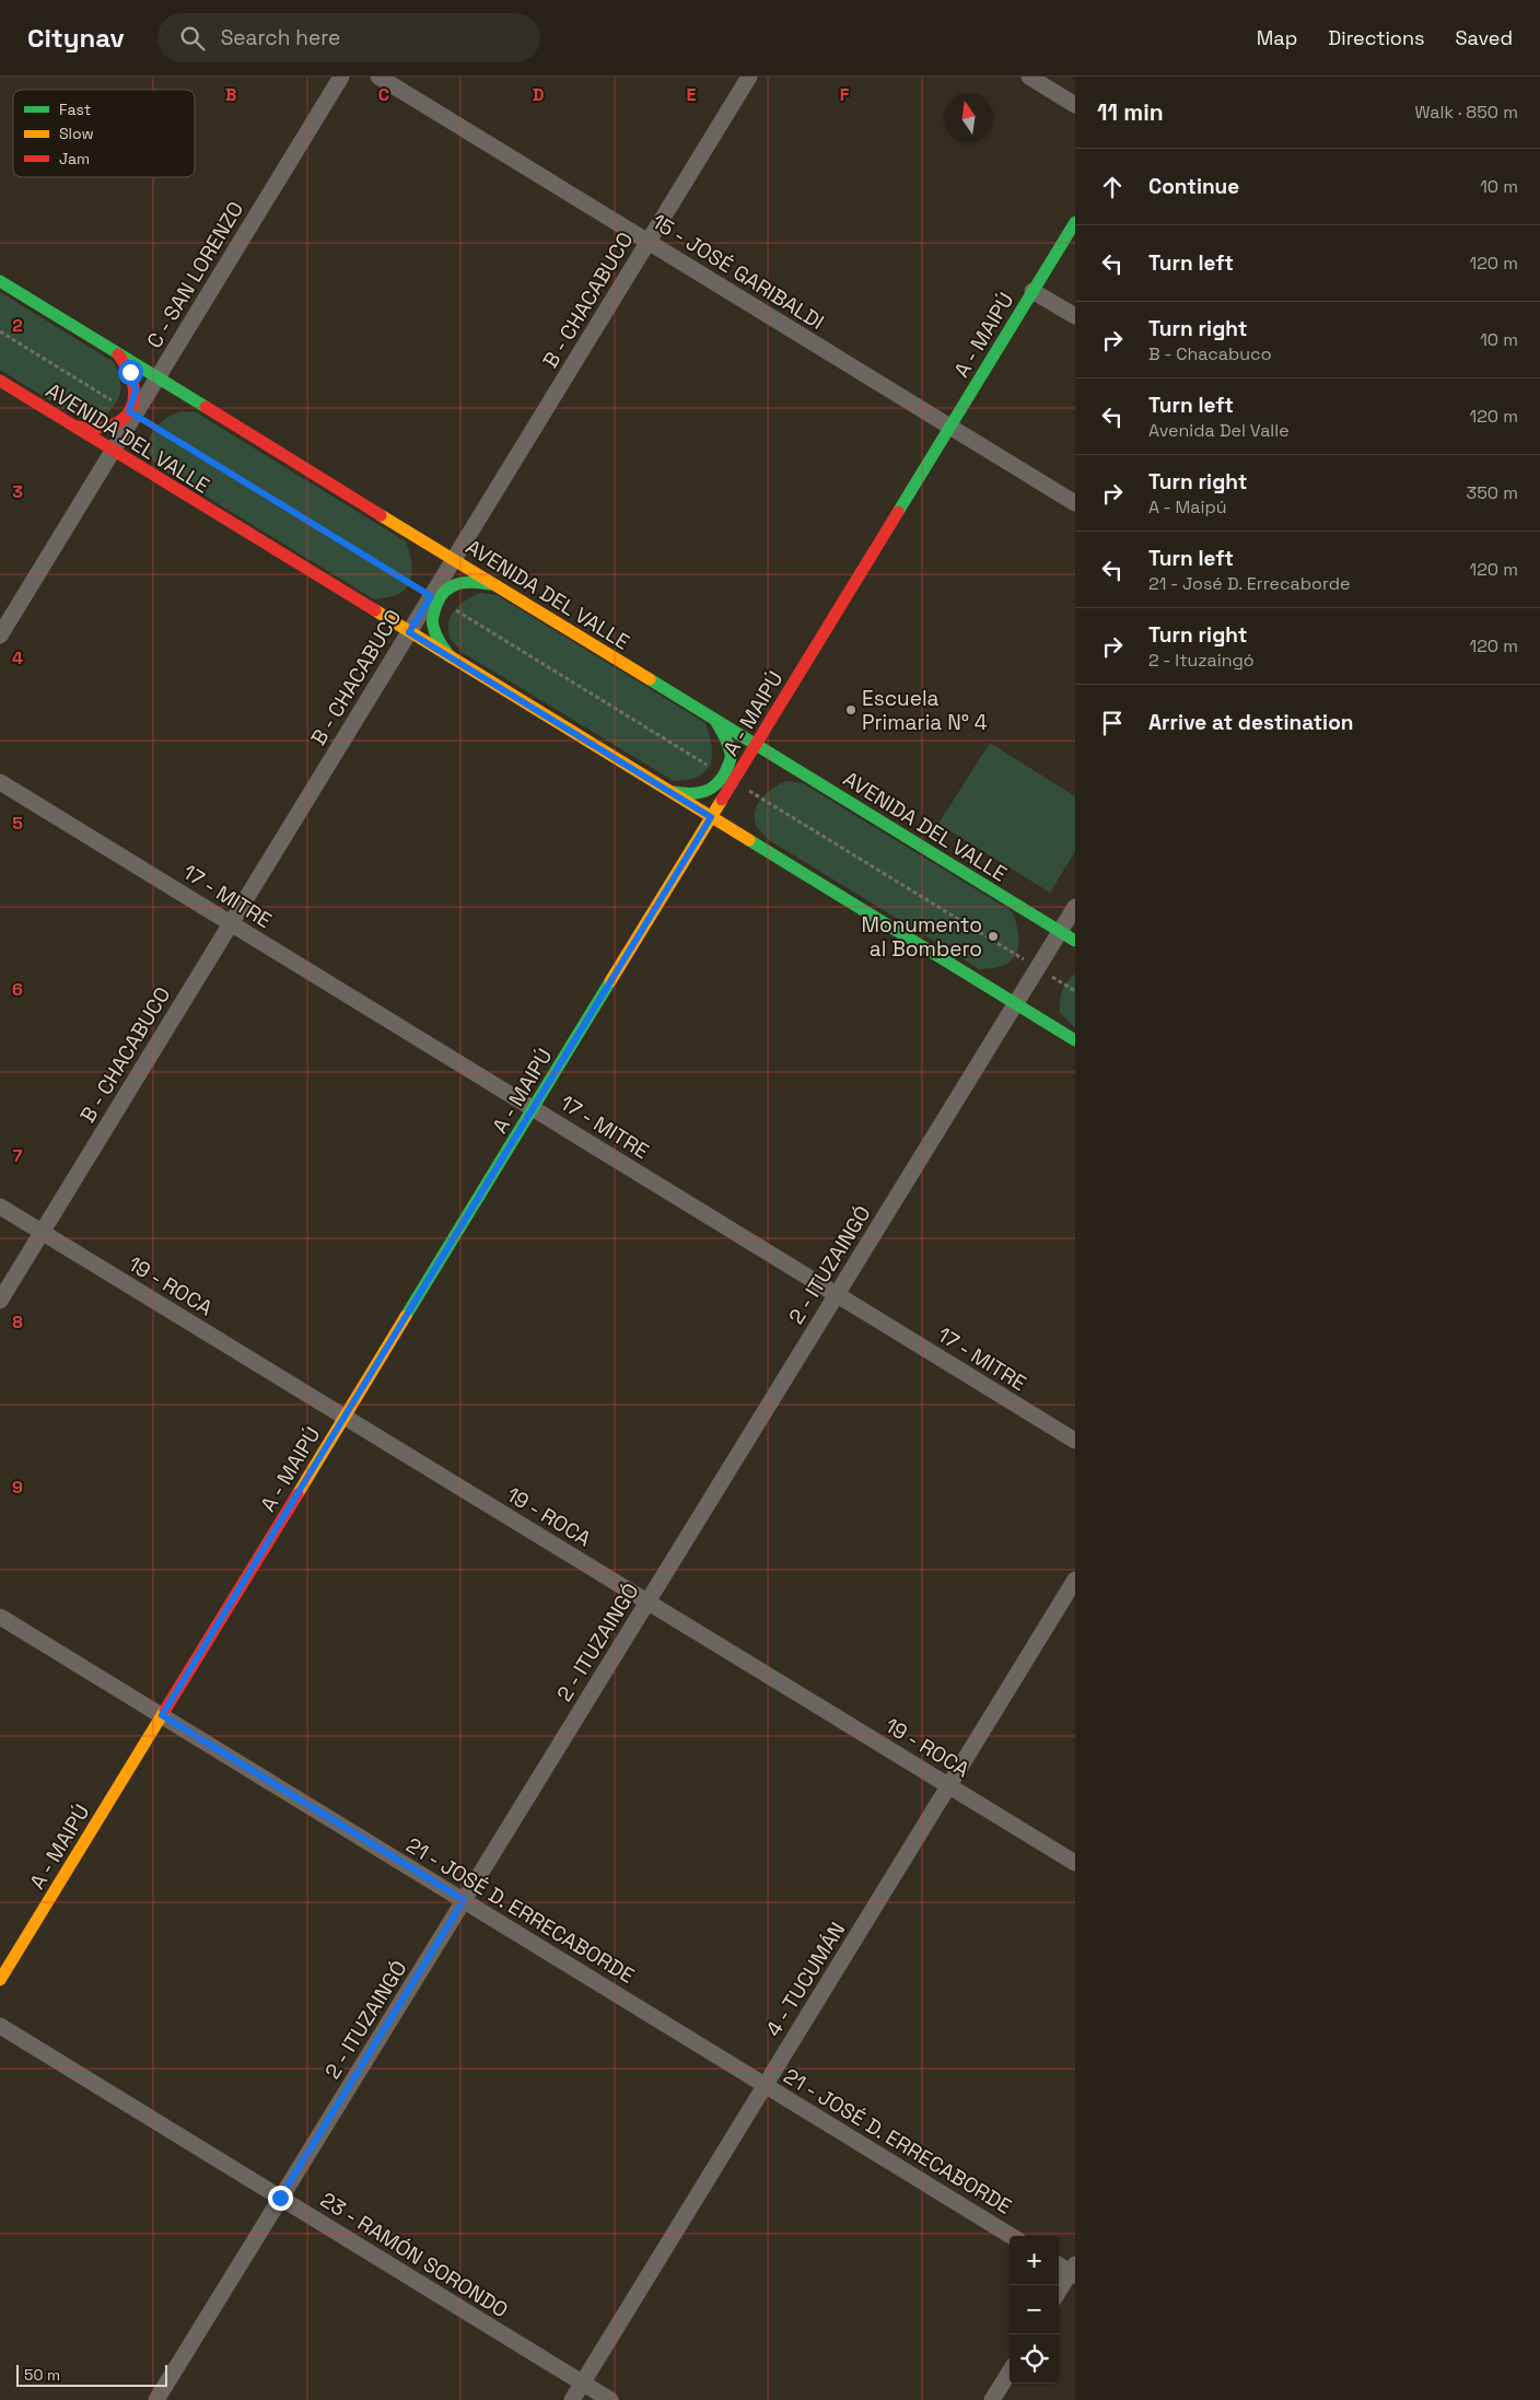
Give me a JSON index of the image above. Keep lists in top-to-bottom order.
{
  "streets": {
    "street": [
      "15 - JOSÉ GARIBALDI",
      "C - SAN LORENZO",
      "B - CHACABUCO",
      "A - MAIPÚ",
      "AVENIDA DEL VALLE",
      "17 - MITRE",
      "2 - ITUZAINGÓ",
      "19 - ROCA",
      "21 - JOSÉ D. ERRECABORDE",
      "4 - TUCUMÁN",
      "23 - RAMÓN SORONDO"
    ]
  },
  "crossings": [
    ["15 - JOSÉ GARIBALDI", "B - CHACABUCO"],
    ["15 - JOSÉ GARIBALDI", "A - MAIPÚ"],
    ["C - SAN LORENZO", "AVENIDA DEL VALLE"],
    ["B - CHACABUCO", "AVENIDA DEL VALLE"],
    ["B - CHACABUCO", "17 - MITRE"],
    ["B - CHACABUCO", "19 - ROCA"],
    ["A - MAIPÚ", "AVENIDA DEL VALLE"],
    ["A - MAIPÚ", "17 - MITRE"],
    ["A - MAIPÚ", "19 - ROCA"],
    ["A - MAIPÚ", "21 - JOSÉ D. ERRECABORDE"],
    ["AVENIDA DEL VALLE", "2 - ITUZAINGÓ"],
    ["17 - MITRE", "2 - ITUZAINGÓ"],
    ["2 - ITUZAINGÓ", "19 - ROCA"],
    ["2 - ITUZAINGÓ", "21 - JOSÉ D. ERRECABORDE"],
    ["2 - ITUZAINGÓ", "23 - RAMÓN SORONDO"],
    ["19 - ROCA", "4 - TUCUMÁN"],
    ["21 - JOSÉ D. ERRECABORDE", "4 - TUCUMÁN"],
    ["4 - TUCUMÁN", "23 - RAMÓN SORONDO"]
  ],
  "places": ["Escuela Primaria N° 4", "Monumento al Bombero"],
  "legend": ["Fast", "Slow", "Jam"],
  "scale_bar": "50 m",
  "north": "top",
  "page": {
    "header": "Citynav",
    "search": "Search here",
    "nav": ["Map", "Directions", "Saved"],
    "heading": ["11 min", "Walk · 850 m"],
    "list": [
      ["Continue", "10 m"],
      ["Turn left", "120 m"],
      ["Turn right", "B - Chacabuco", "10 m"],
      ["Turn left", "Avenida Del Valle", "120 m"],
      ["Turn right", "A - Maipú", "350 m"],
      ["Turn left", "21 - José D. Errecaborde", "120 m"],
      ["Turn right", "2 - Ituzaingó", "120 m"],
      "Arrive at destination"
    ],
    "map_buttons": ["+", "−"],
    "scale": "50 m"
  },
  "grid": {
    "columns": [
      "B",
      "C",
      "D",
      "E",
      "F"
    ],
    "rows": [
      "2",
      "3",
      "4",
      "5",
      "6",
      "7",
      "8",
      "9"
    ]
  }
}
